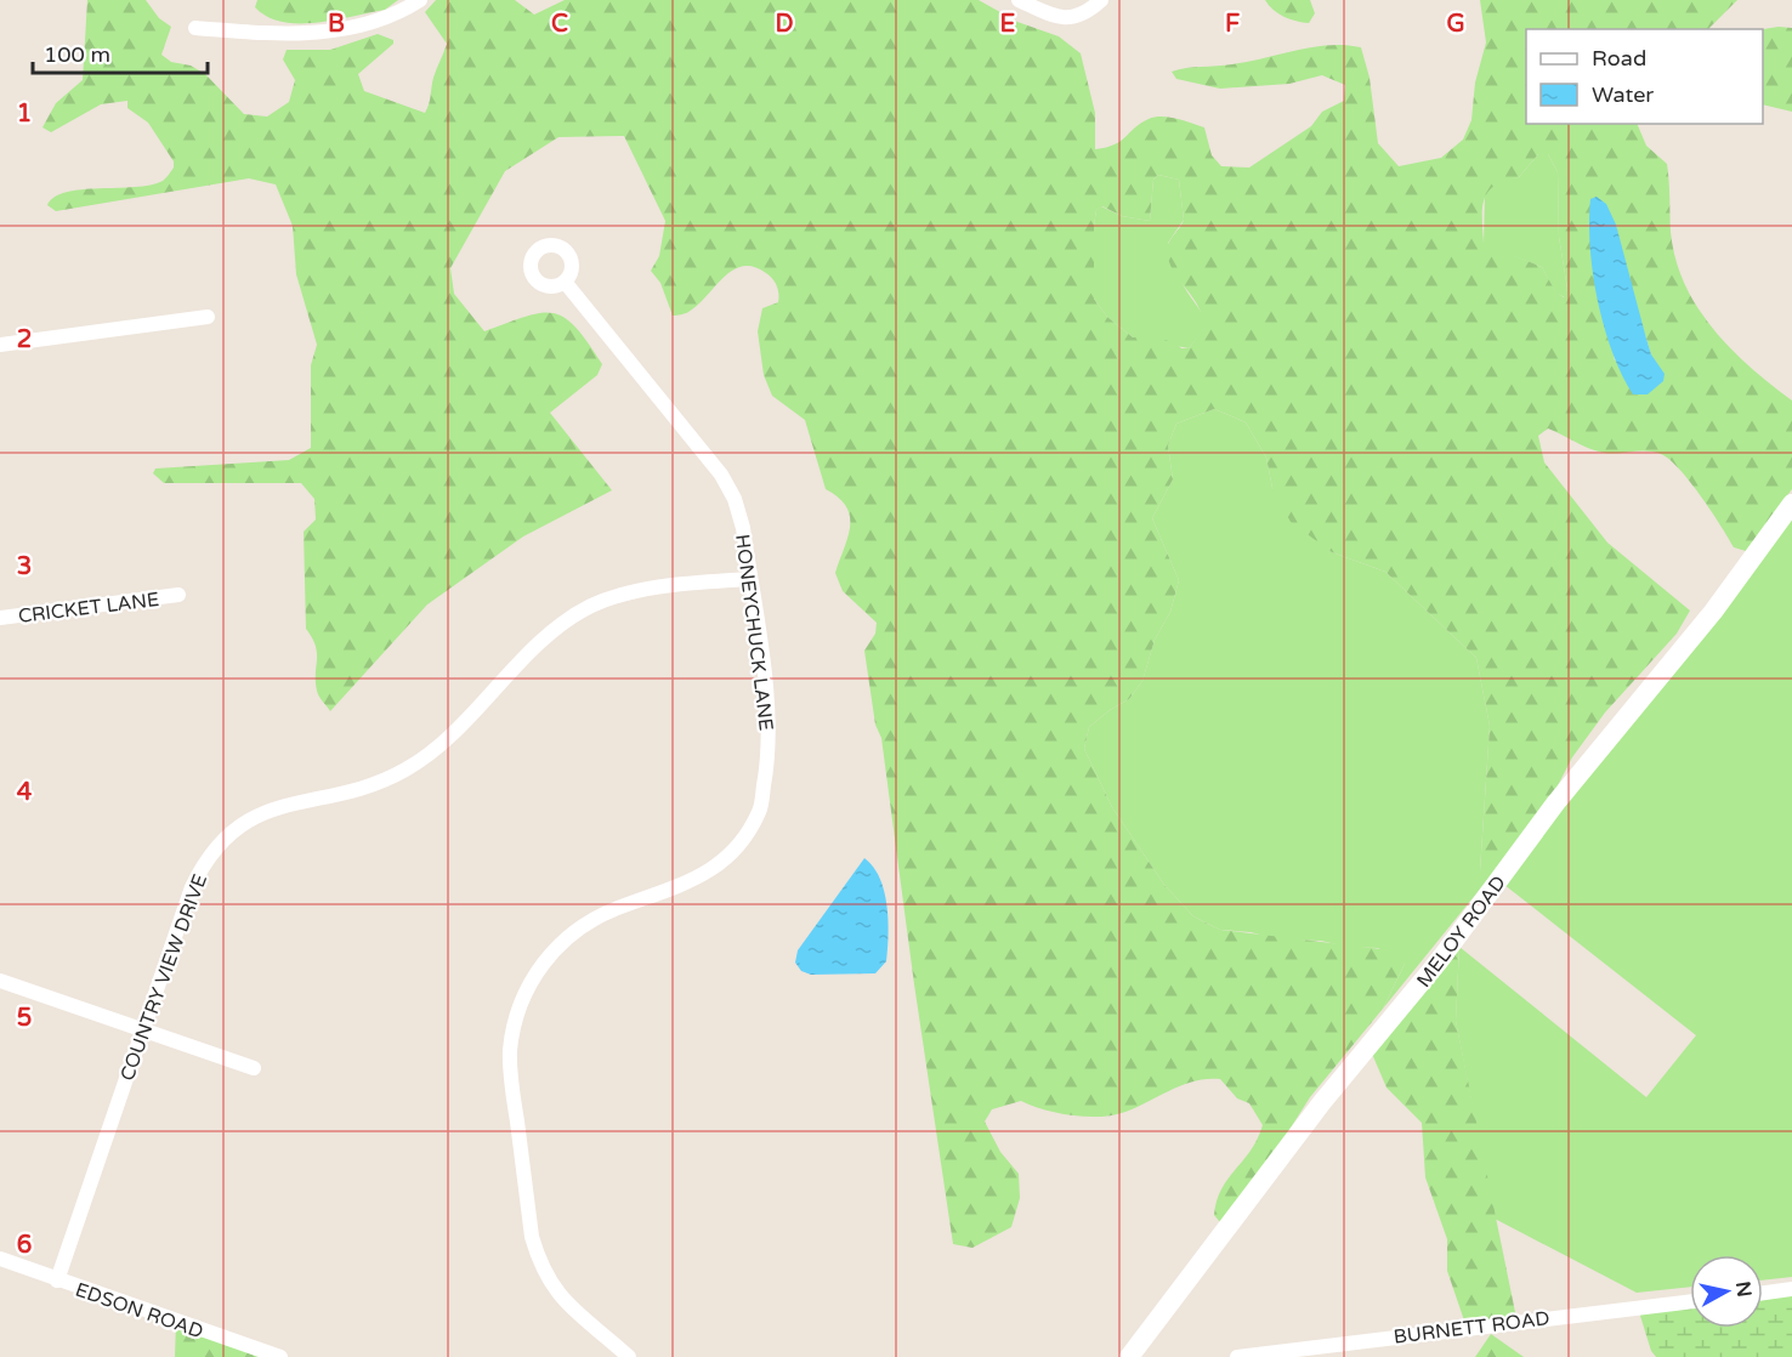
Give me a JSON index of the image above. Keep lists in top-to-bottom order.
{
  "streets": {
    "street": [
      "CRICKET LANE",
      "HONEYCHUCK LANE",
      "MELOY ROAD",
      "COUNTRY VIEW DRIVE",
      "EDSON ROAD",
      "BURNETT ROAD"
    ]
  },
  "crossings": [
    ["HONEYCHUCK LANE", "COUNTRY VIEW DRIVE"],
    ["COUNTRY VIEW DRIVE", "EDSON ROAD"]
  ],
  "legend": ["Road", "Water"],
  "scale_bar": "100 m",
  "north": "right",
  "grid": {
    "columns": [
      "B",
      "C",
      "D",
      "E",
      "F",
      "G"
    ],
    "rows": [
      "1",
      "2",
      "3",
      "4",
      "5",
      "6"
    ]
  }
}
